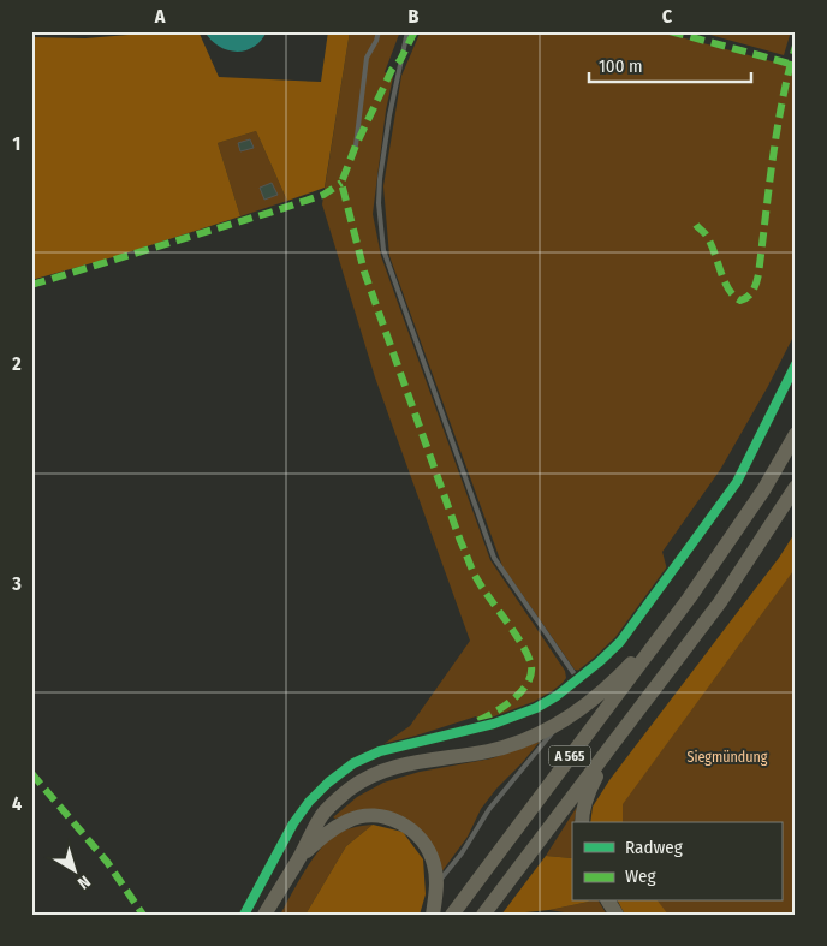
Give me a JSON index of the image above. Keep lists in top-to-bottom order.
{
  "streets": {
    "highway": ["A 565"]
  },
  "parks": ["Siegmündung"],
  "legend": ["Radweg", "Weg"],
  "scale_bar": "100 m",
  "north": "bottom right",
  "grid": {
    "columns": ["A", "B", "C"],
    "rows": [
      "1",
      "2",
      "3",
      "4"
    ]
  }
}
